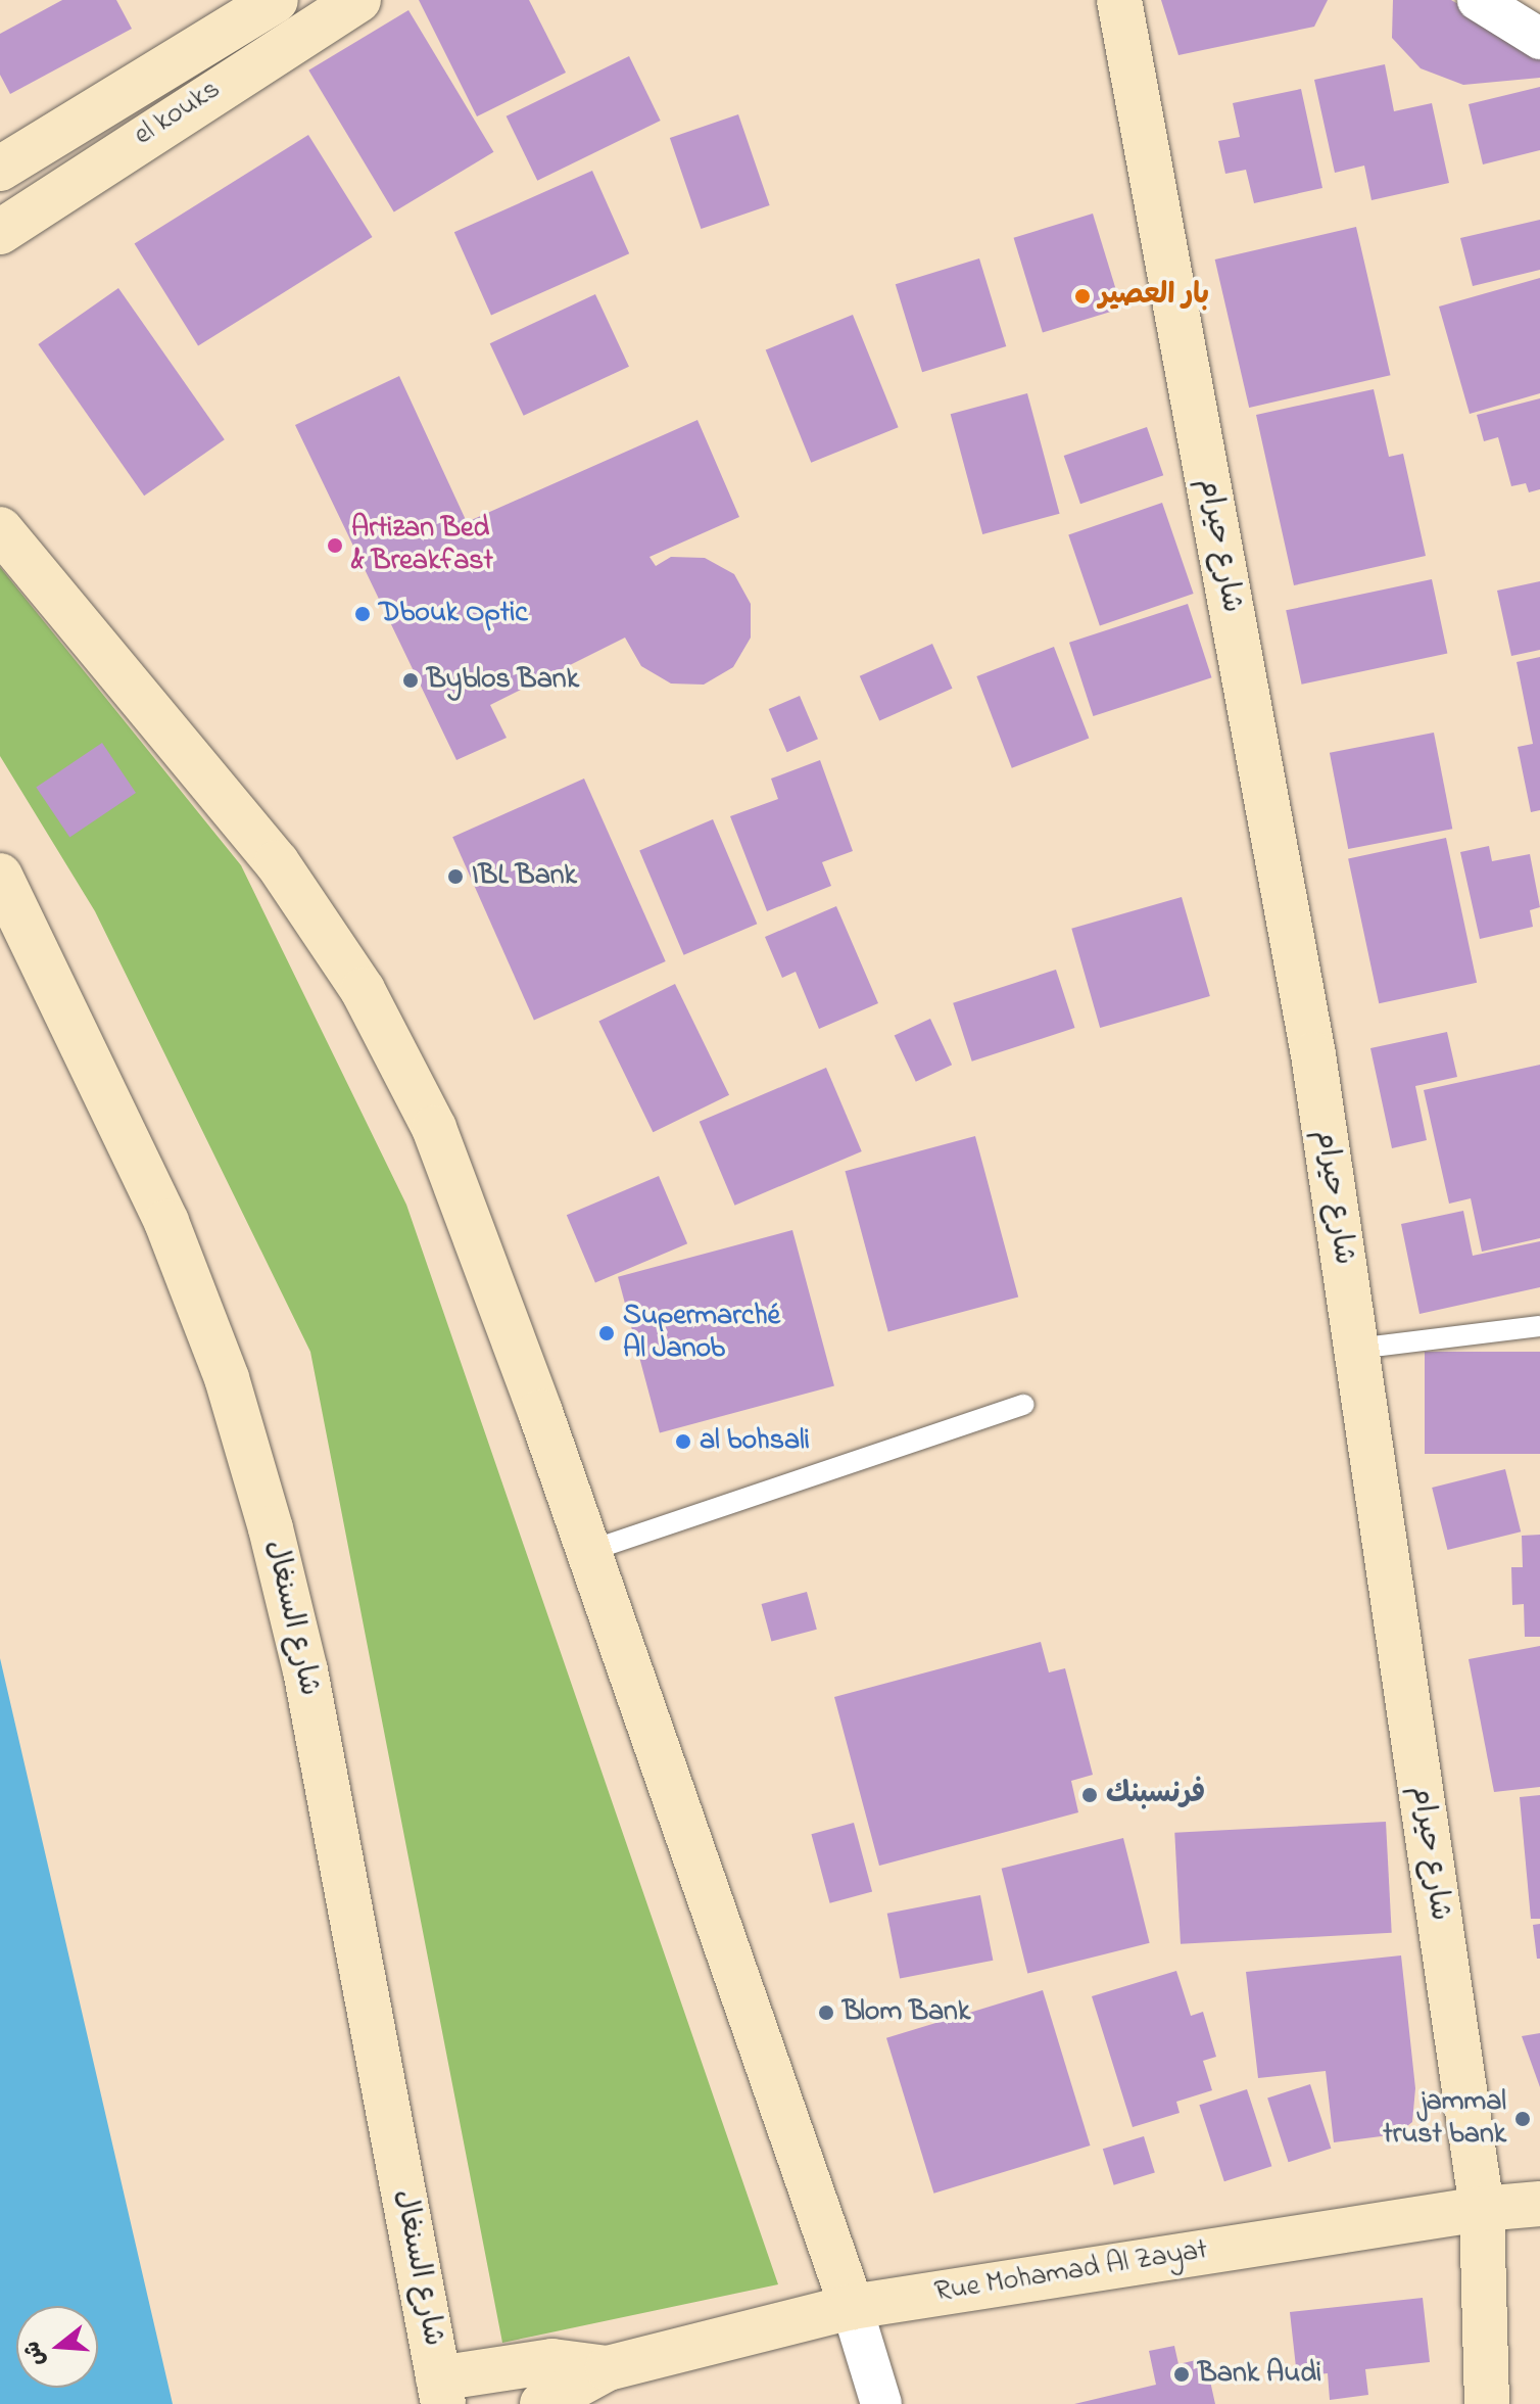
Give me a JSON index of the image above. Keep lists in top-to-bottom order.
{
  "streets": {
    "street": [
      "el kouks",
      "شارع حيرام",
      "شارع السنغال",
      "Rue Mohamad Al Zayat"
    ]
  },
  "crossings": [
    ["شارع حيرام", "Rue Mohamad Al Zayat"]
  ],
  "places": [
    "بار العصير",
    "Artizan Bed & Breakfast",
    "Dbouk Optic",
    "Byblos Bank",
    "IBL Bank",
    "Supermarché Al Janob",
    "al bohsali",
    "فرنسبنك",
    "Blom Bank",
    "jammal trust bank",
    "Bank Audi"
  ],
  "north": "left"
}
